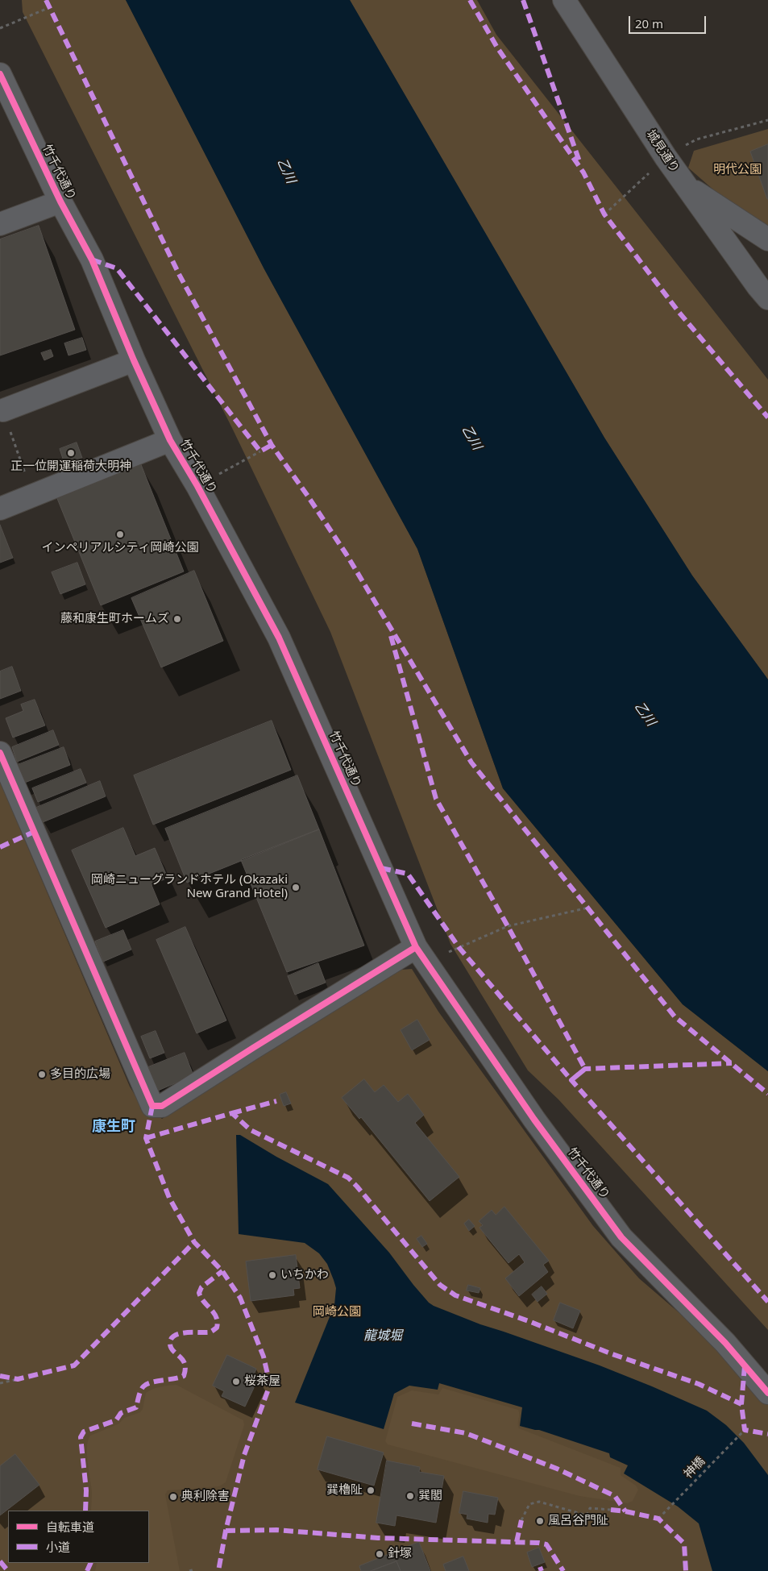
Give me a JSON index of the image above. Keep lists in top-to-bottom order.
{
  "streets": {
    "street": ["城見通り", "竹千代通り"],
    "path": ["神橋"]
  },
  "districts": ["康生町"],
  "water": ["乙川", "龍城堀"],
  "parks": ["明代公園", "岡崎公園"],
  "places": [
    "正一位開運稲荷大明神",
    "インペリアルシティ岡崎公園",
    "藤和康生町ホームズ",
    "岡崎ニューグランドホテル (Okazaki New Grand Hotel)",
    "多目的広場",
    "いちかわ",
    "桜茶屋",
    "巽櫓阯",
    "巽閣",
    "典利除害",
    "風呂谷門阯",
    "針塚"
  ],
  "legend": ["自転車道", "小道"],
  "scale_bar": "20 m"
}
